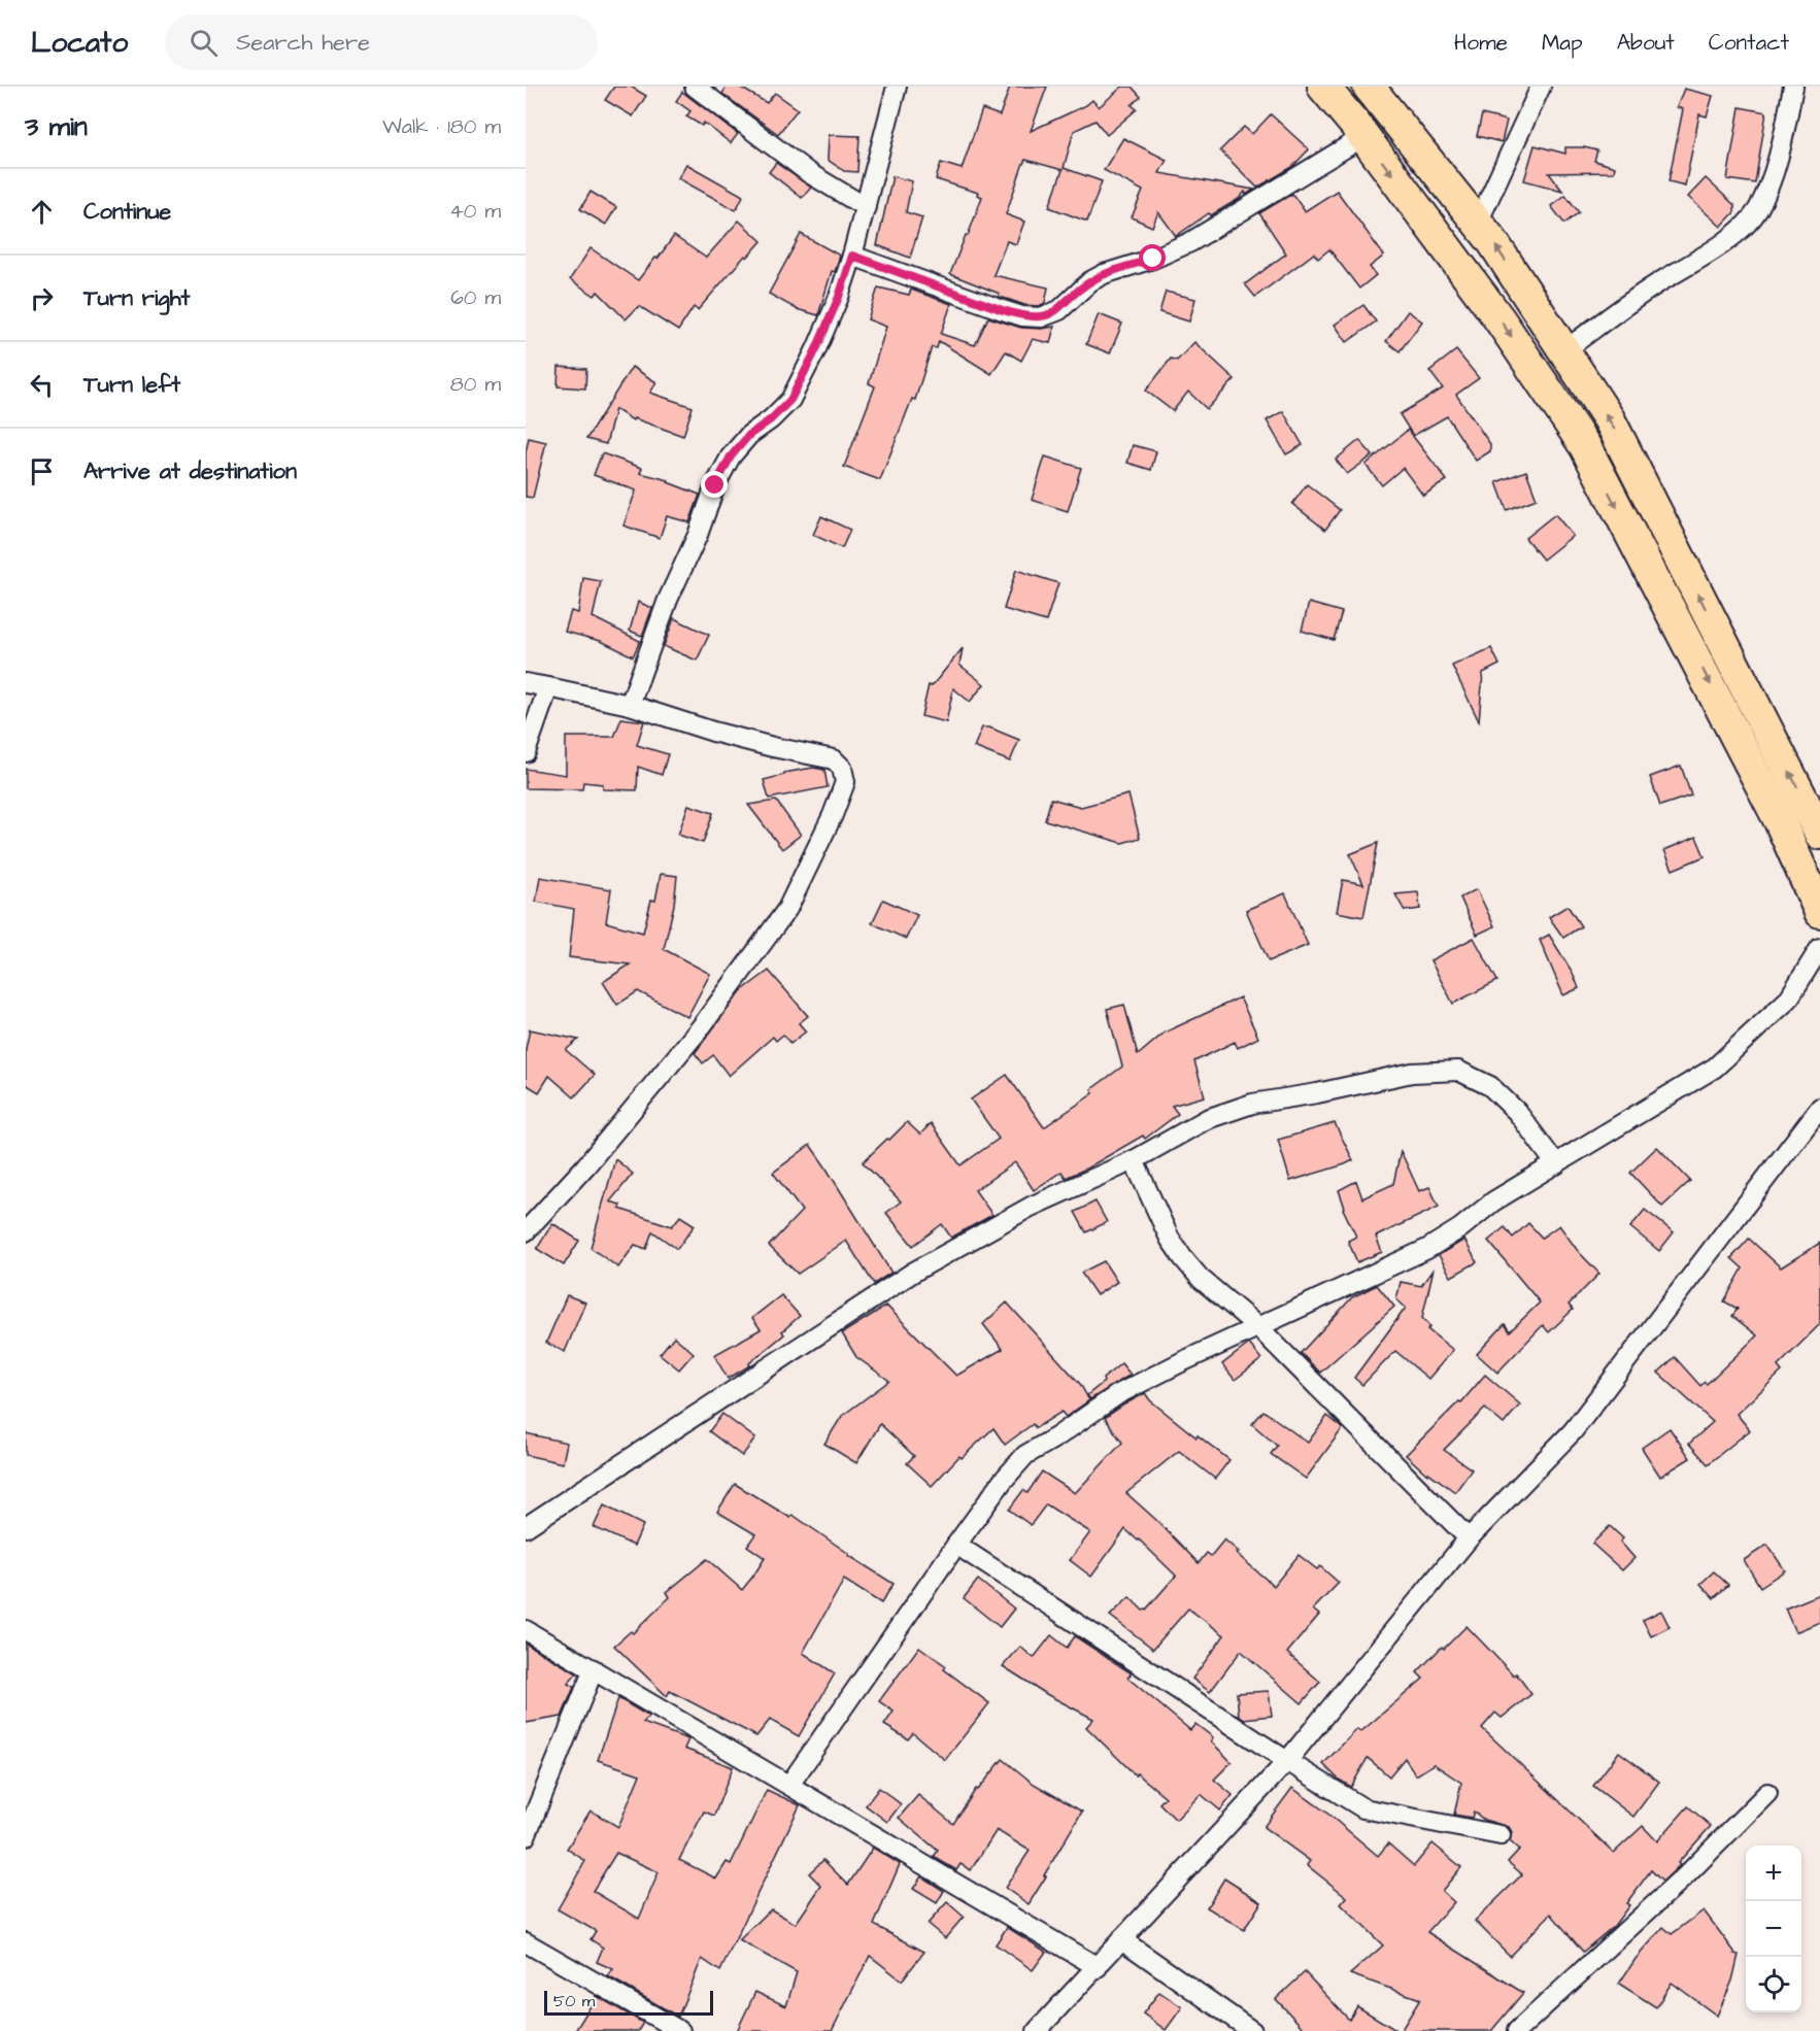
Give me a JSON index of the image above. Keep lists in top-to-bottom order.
{
  "scale_bar": "50 m",
  "page": {
    "header": "Locato",
    "search": "Search here",
    "nav": [
      "Home",
      "Map",
      "About",
      "Contact"
    ],
    "heading": ["3 min", "Walk · 180 m"],
    "list": [
      ["Continue", "40 m"],
      ["Turn right", "60 m"],
      ["Turn left", "80 m"],
      "Arrive at destination"
    ],
    "map_buttons": ["+", "−"],
    "scale": "50 m"
  }
}
